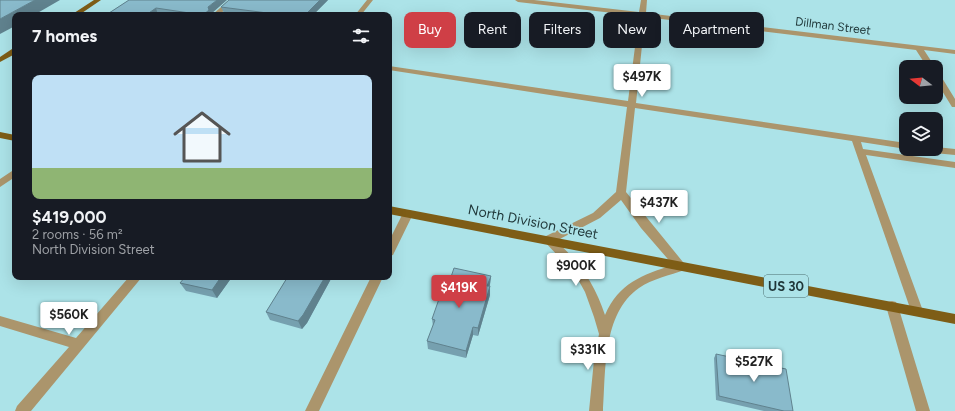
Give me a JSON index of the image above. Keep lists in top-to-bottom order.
{
  "streets": {
    "main road": ["North Division Street", "US 30"],
    "street": ["Dillman Street"]
  },
  "north": "left",
  "page": {
    "chip": [
      "Buy",
      "Rent",
      "Filters",
      "New",
      "Apartment"
    ],
    "heading": "7 homes",
    "list": [
      {
        "name": "$419,000",
        "note": "2 rooms · 56 m² · North Division Street"
      }
    ],
    "price": [
      "$497K",
      "$437K",
      "$900K",
      "$419K",
      "$560K",
      "$331K",
      "$527K"
    ]
  }
}
